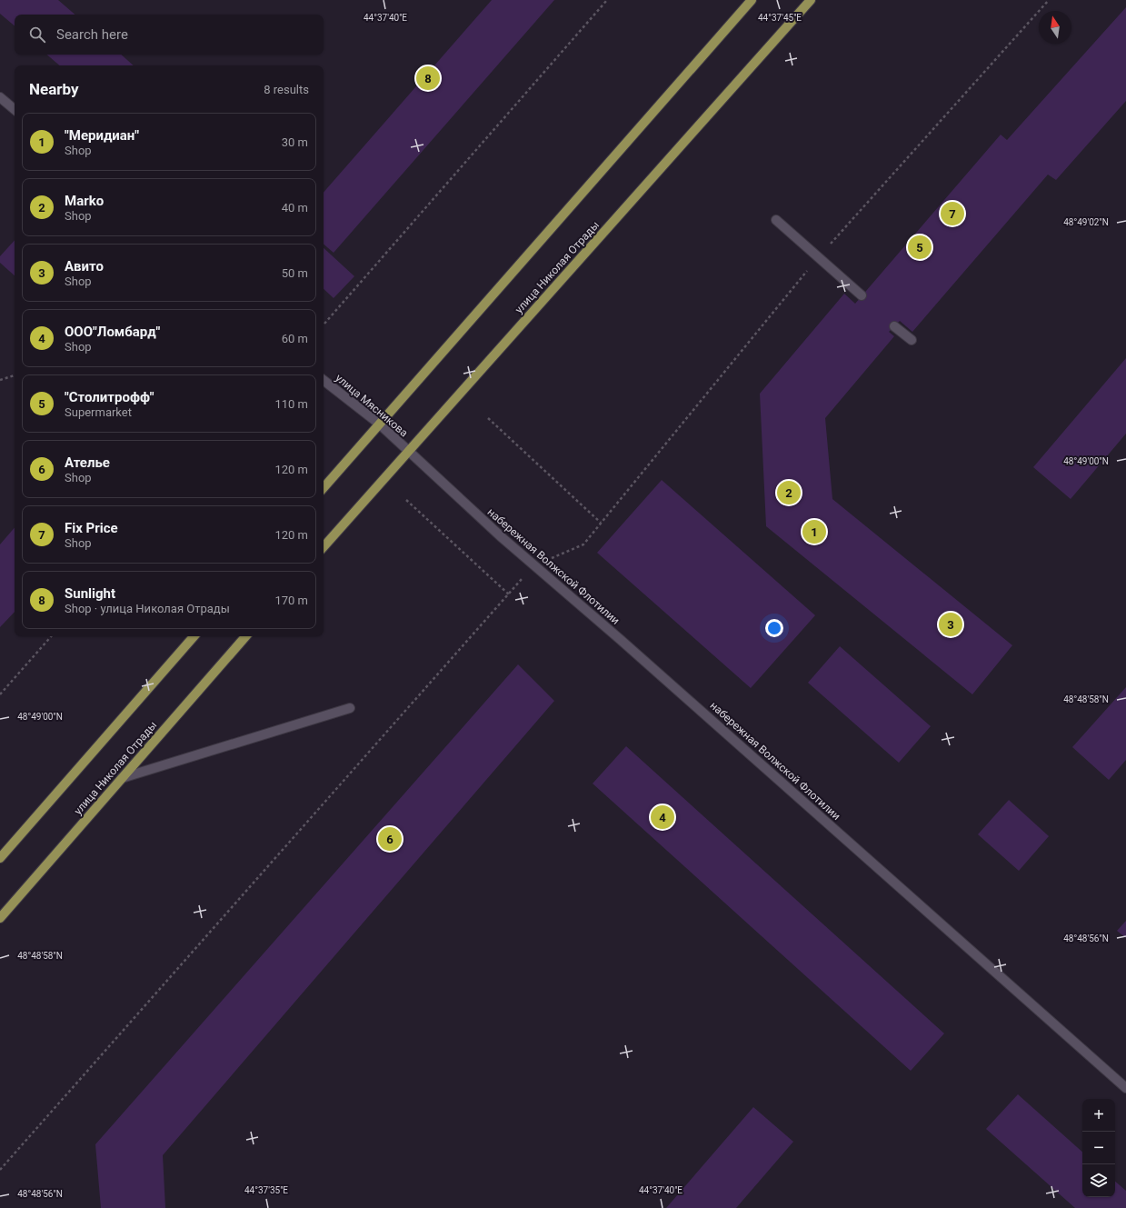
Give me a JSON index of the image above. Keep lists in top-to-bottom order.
{
  "streets": {
    "main road": ["улица Николая Отрады"],
    "street": ["улица Мясникова", "набережная Волжской Флотилии"]
  },
  "crossings": [
    ["улица Николая Отрады", "улица Мясникова"],
    ["улица Николая Отрады", "набережная Волжской Флотилии"],
    ["улица Мясникова", "набережная Волжской Флотилии"]
  ],
  "north": "top",
  "page": {
    "search": "Search here",
    "pins": [
      "8",
      "7",
      "5",
      "2",
      "1",
      "3",
      "4",
      "6"
    ],
    "heading": ["Nearby", "8 results"],
    "list": [
      {
        "mark": "1",
        "name": "\"Меридиан\"",
        "note": "Shop",
        "value": "30 m"
      },
      {
        "mark": "2",
        "name": "Marko",
        "note": "Shop",
        "value": "40 m"
      },
      {
        "mark": "3",
        "name": "Авито",
        "note": "Shop",
        "value": "50 m"
      },
      {
        "mark": "4",
        "name": "ООО\"Ломбард\"",
        "note": "Shop",
        "value": "60 m"
      },
      {
        "mark": "5",
        "name": "\"Столитрофф\"",
        "note": "Supermarket",
        "value": "110 m"
      },
      {
        "mark": "6",
        "name": "Ателье",
        "note": "Shop",
        "value": "120 m"
      },
      {
        "mark": "7",
        "name": "Fix Price",
        "note": "Shop",
        "value": "120 m"
      },
      {
        "mark": "8",
        "name": "Sunlight",
        "note": "Shop · улица Николая Отрады",
        "value": "170 m"
      }
    ],
    "map_buttons": ["+", "−"]
  },
  "coordinates": [
    "44°37'40\"E",
    "44°37'45\"E",
    "48°49'02\"N",
    "48°49'00\"N",
    "48°48'58\"N",
    "48°48'56\"N",
    "44°37'35\"E"
  ]
}
